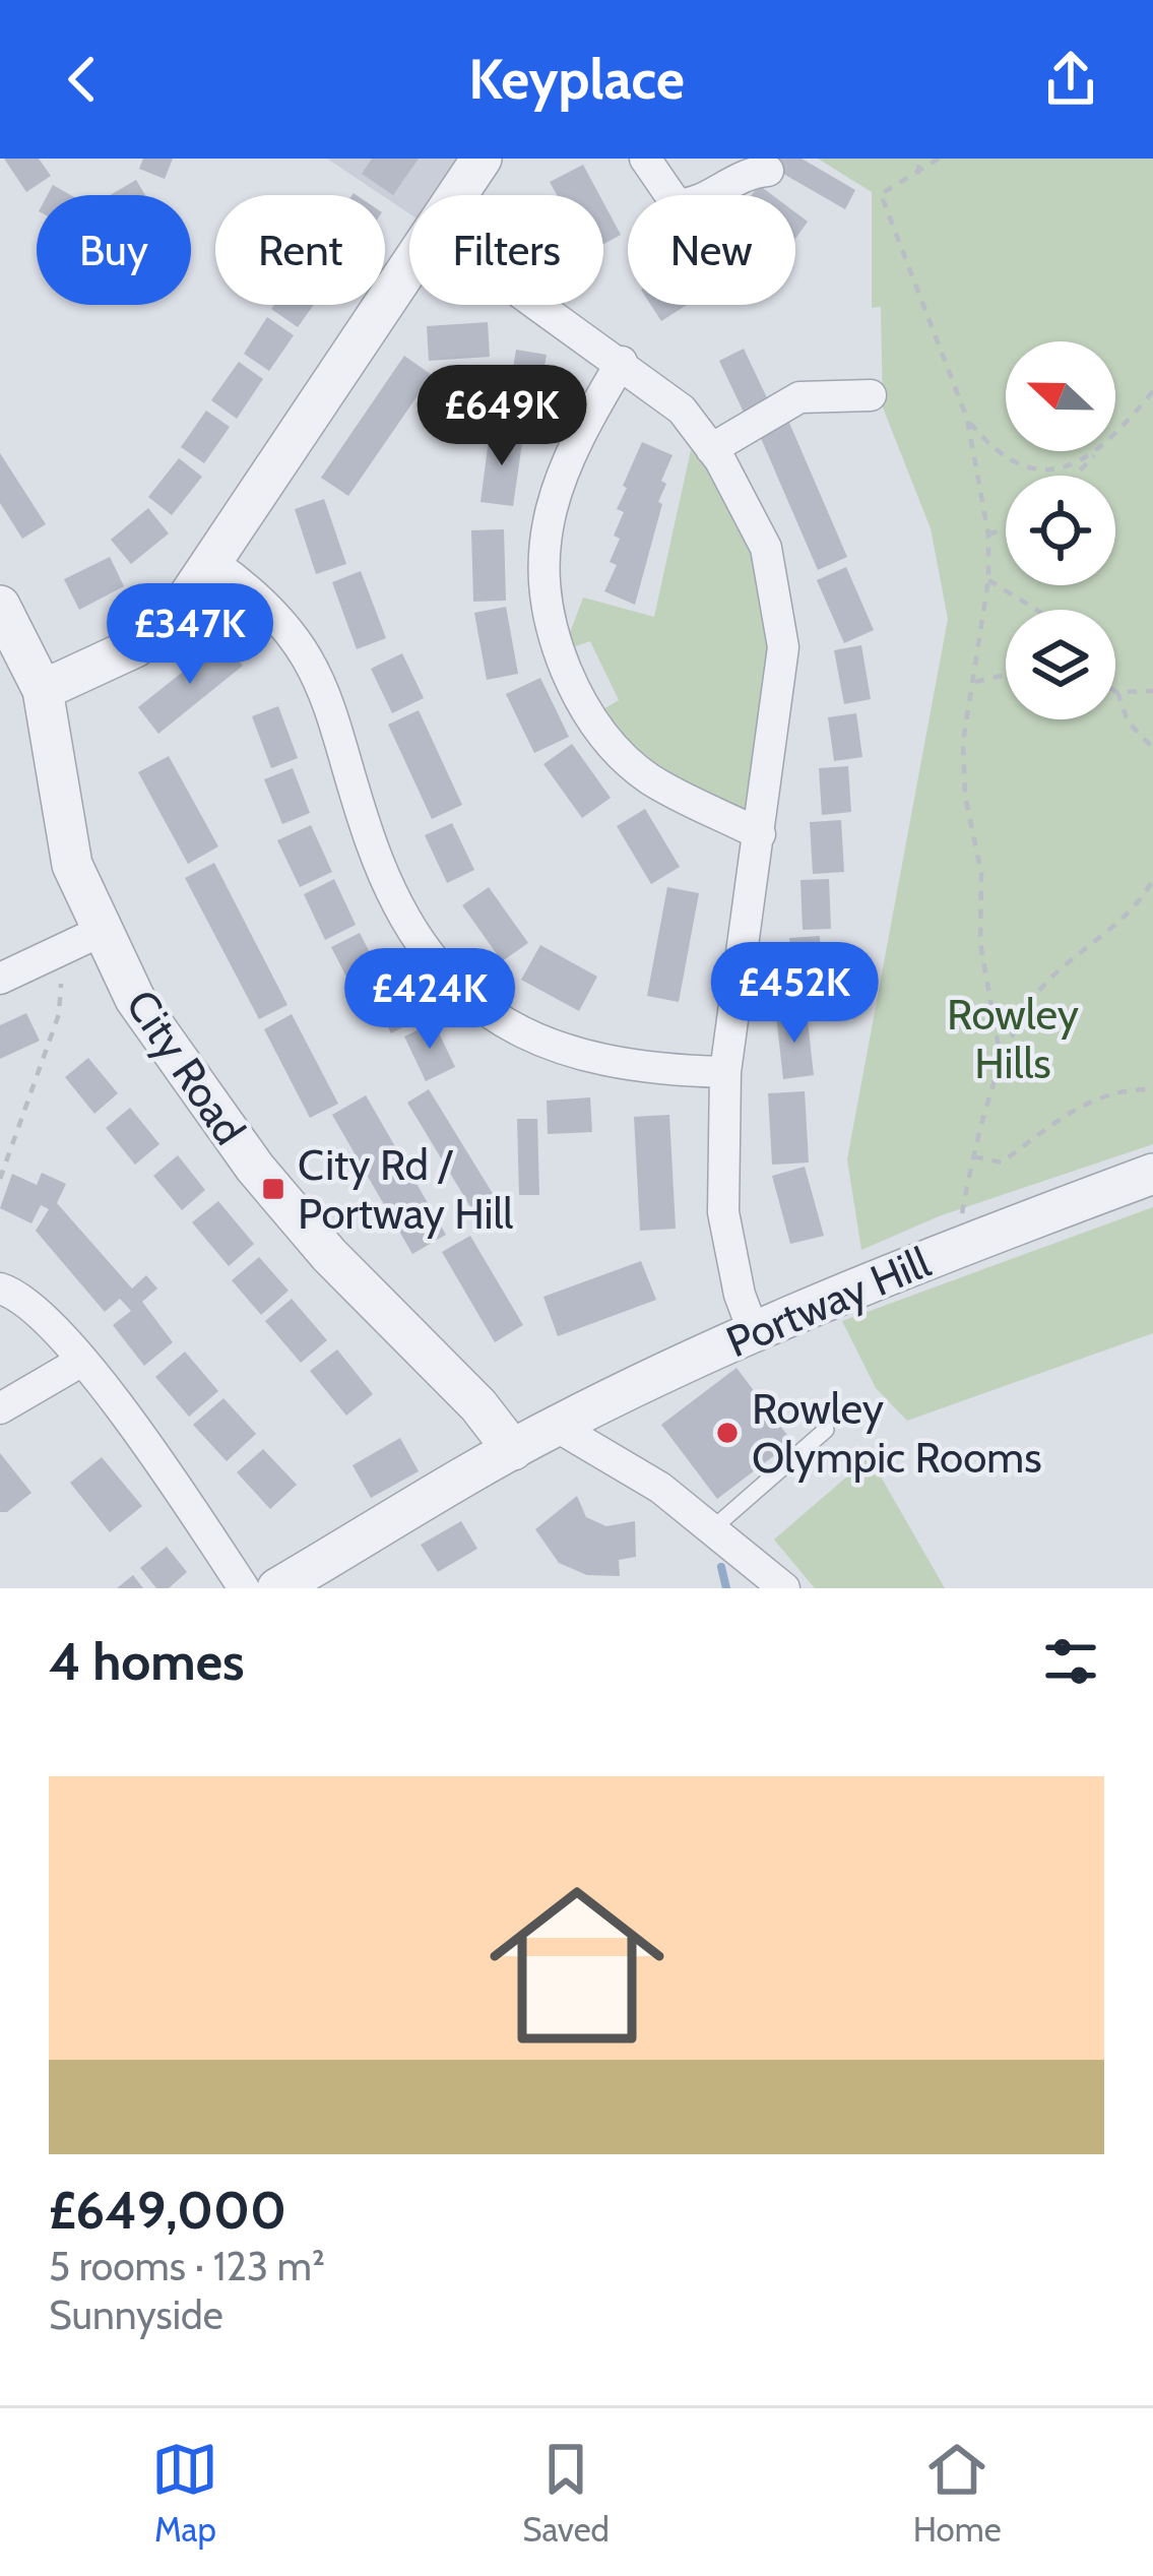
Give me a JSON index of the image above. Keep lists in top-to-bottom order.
{
  "streets": {
    "street": ["City Road", "Portway Hill"]
  },
  "crossings": [
    ["City Road", "Portway Hill"]
  ],
  "parks": ["Rowley Hills"],
  "places": {
    "transit": ["City Rd / Portway Hill"],
    "other": ["Rowley Olympic Rooms"]
  },
  "north": "left",
  "page": {
    "header": "Keyplace",
    "chip": [
      "Buy",
      "Rent",
      "Filters",
      "New"
    ],
    "price": [
      "£649K",
      "£347K",
      "£452K",
      "£424K"
    ],
    "heading": "4 homes",
    "list": [
      {
        "name": "£649,000",
        "note": "5 rooms · 123 m² · Sunnyside"
      }
    ],
    "tabs": ["Map", "Saved", "Home"]
  }
}
